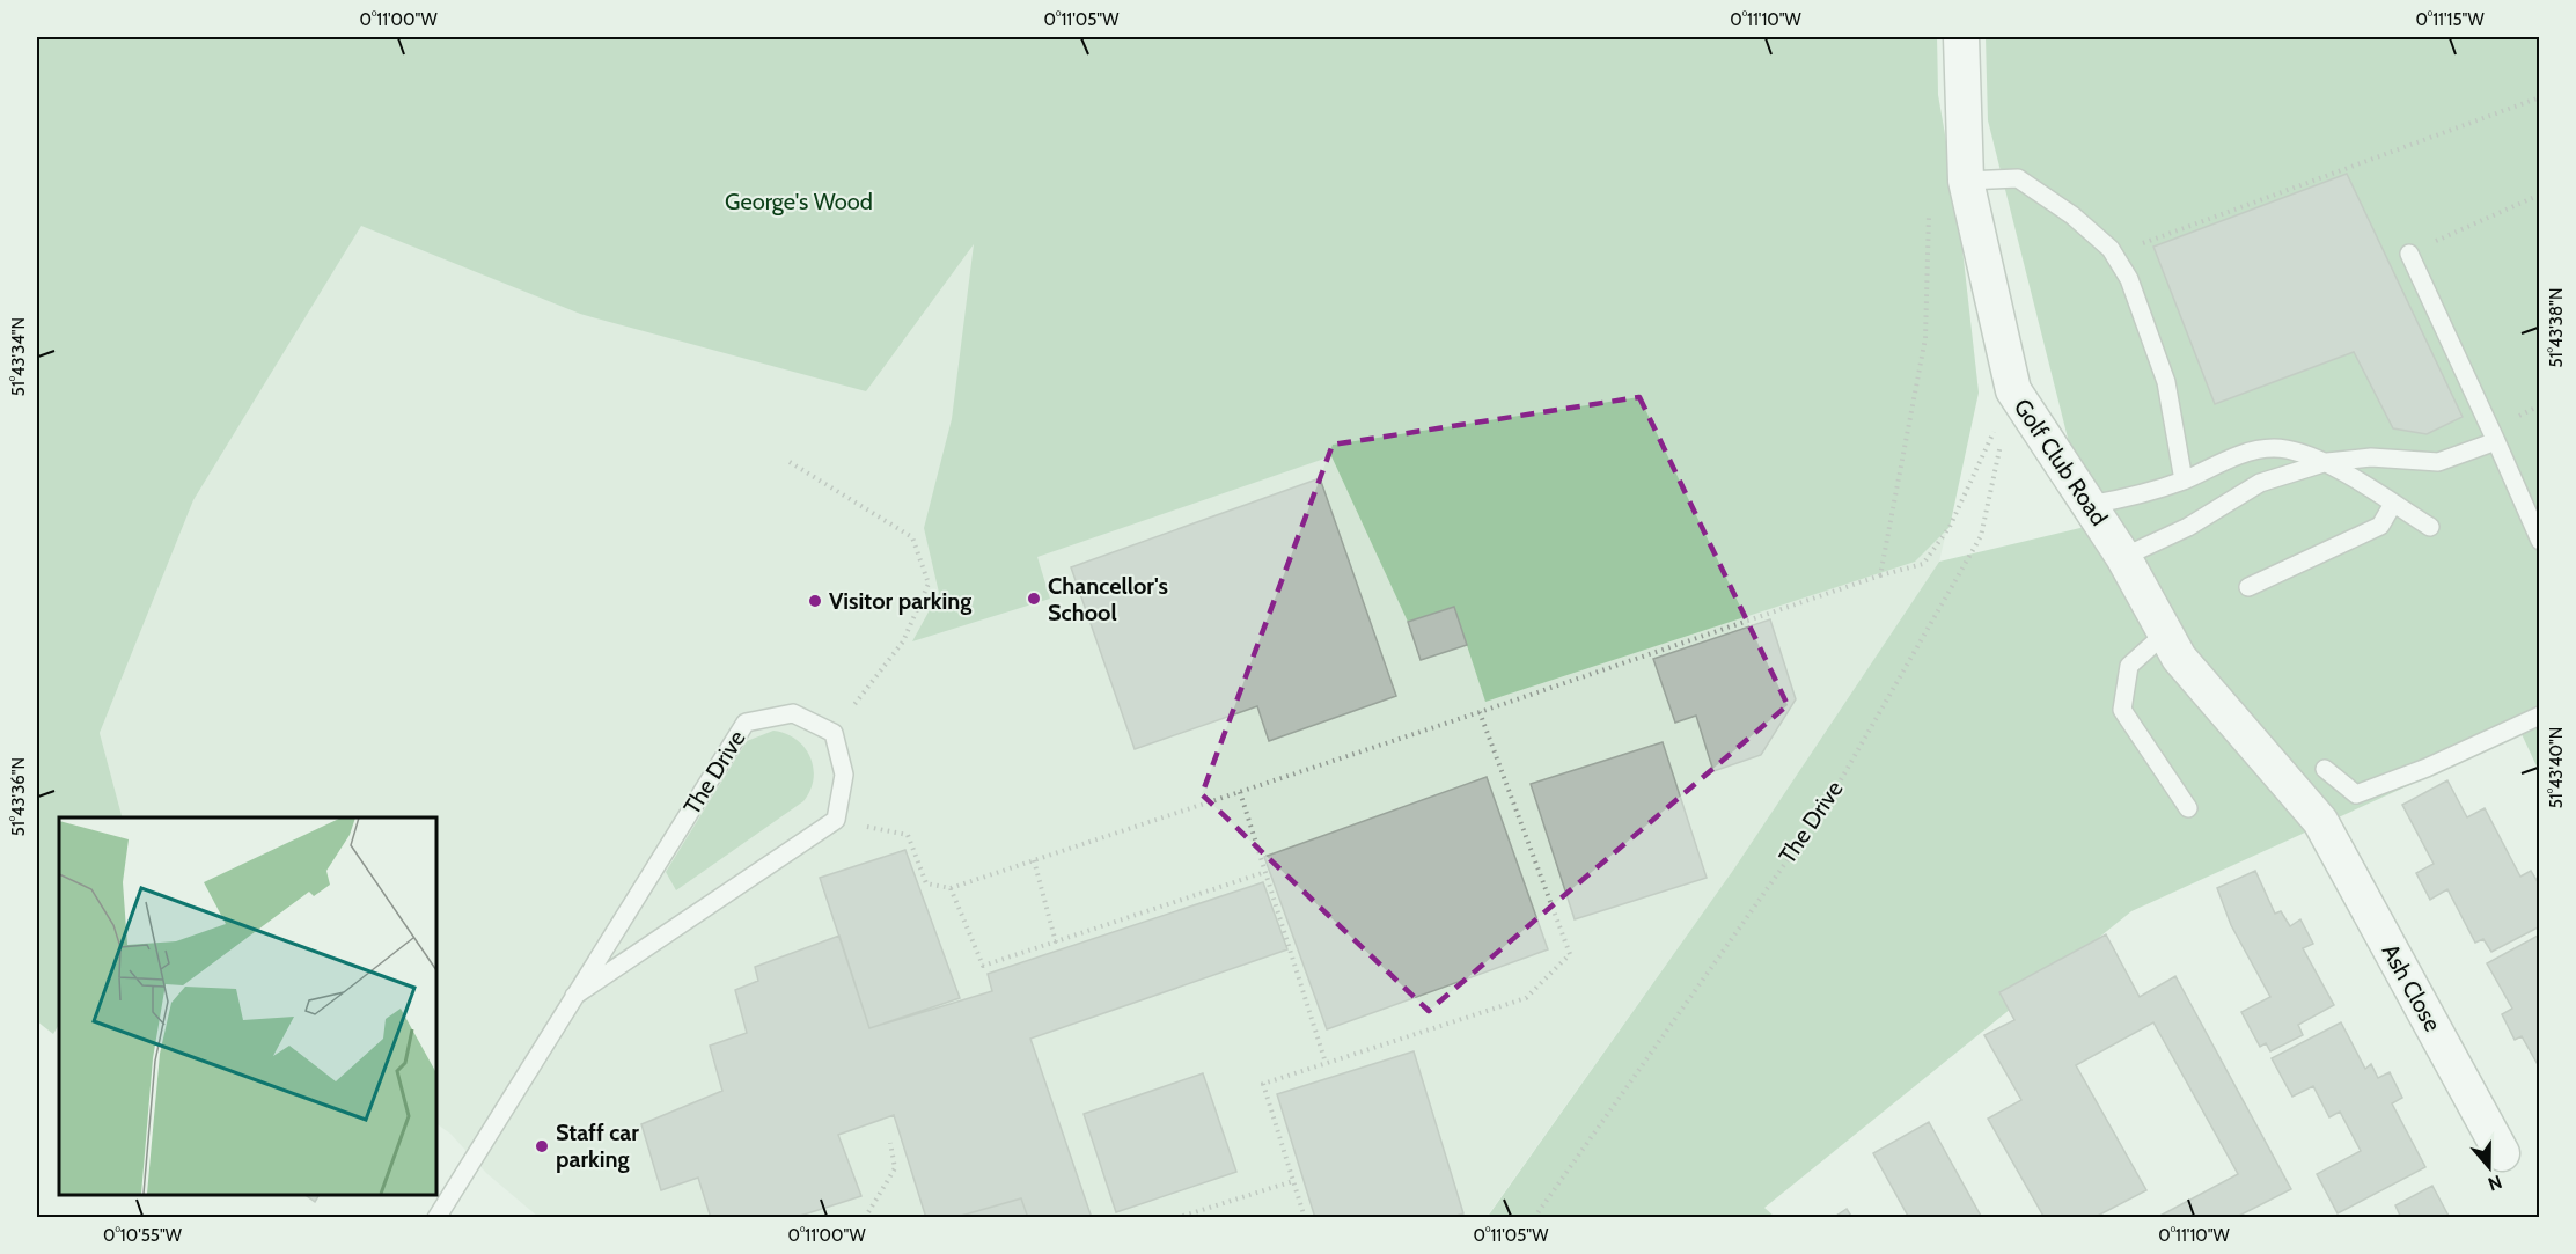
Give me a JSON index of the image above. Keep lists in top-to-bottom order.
{
  "streets": {
    "street": ["Golf Club Road", "Ash Close"],
    "lane": ["The Drive"]
  },
  "crossings": [
    ["Golf Club Road", "The Drive"],
    ["Golf Club Road", "Ash Close"]
  ],
  "parks": ["George's Wood"],
  "places": ["Chancellor's School", "Visitor parking", "Staff car parking"],
  "north": "bottom",
  "coordinates": [
    "0°11'00\"W",
    "0°11'05\"W",
    "0°11'10\"W",
    "0°11'15\"W",
    "51°43'38\"N",
    "51°43'34\"N",
    "51°43'40\"N",
    "51°43'36\"N",
    "0°10'55\"W"
  ]
}
